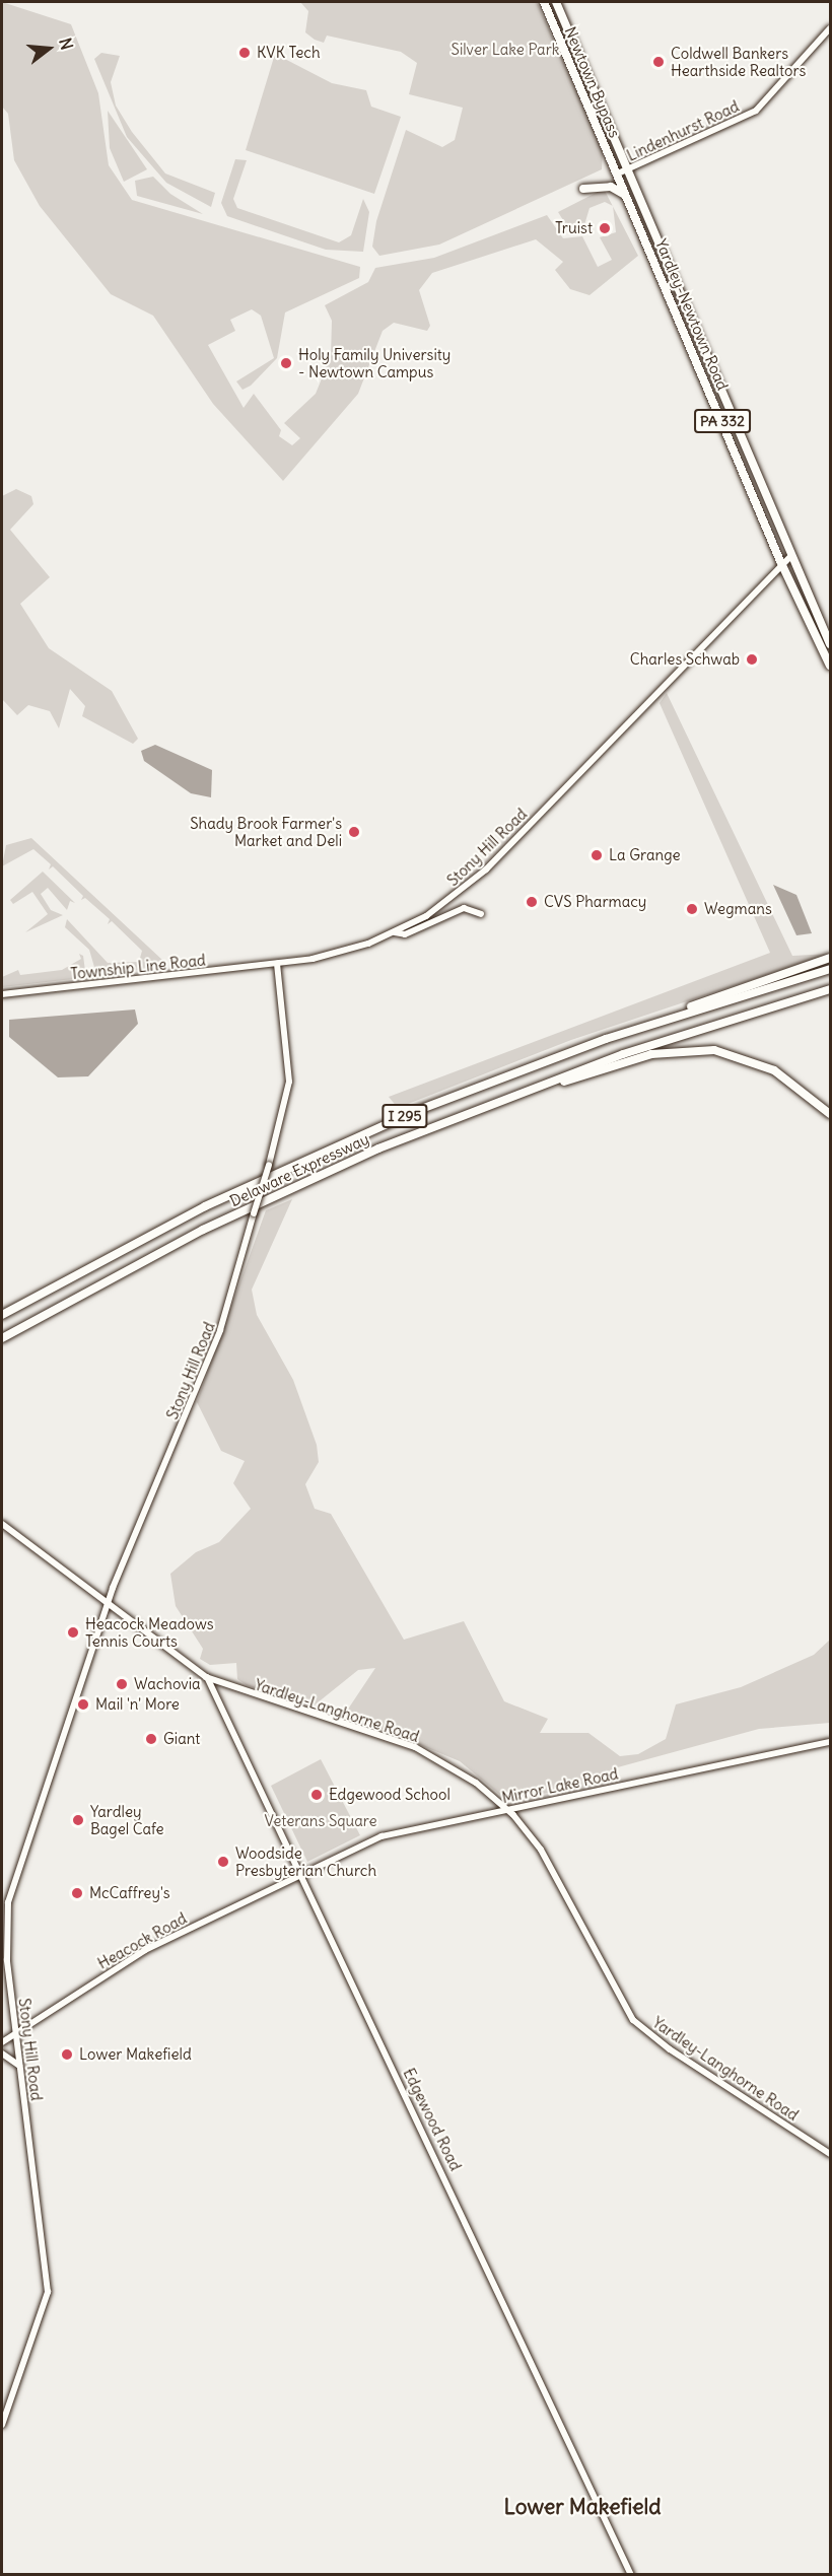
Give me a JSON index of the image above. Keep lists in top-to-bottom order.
{
  "streets": {
    "highway": [
      "Newtown Bypass",
      "Yardley-Newtown Road",
      "PA 332",
      "I 295",
      "Delaware Expressway"
    ],
    "street": [
      "Lindenhurst Road",
      "Stony Hill Road",
      "Township Line Road",
      "Yardley-Langhorne Road",
      "Mirror Lake Road",
      "Heacock Road",
      "Edgewood Road"
    ]
  },
  "crossings": [
    ["Newtown Bypass", "Lindenhurst Road"],
    ["Newtown Bypass", "Yardley-Newtown Road"],
    ["Lindenhurst Road", "Yardley-Newtown Road"],
    ["Yardley-Newtown Road", "Stony Hill Road"],
    ["Stony Hill Road", "Township Line Road"],
    ["Stony Hill Road", "Yardley-Langhorne Road"],
    ["Stony Hill Road", "Heacock Road"],
    ["Yardley-Langhorne Road", "Mirror Lake Road"],
    ["Yardley-Langhorne Road", "Edgewood Road"],
    ["Mirror Lake Road", "Heacock Road"],
    ["Mirror Lake Road", "Edgewood Road"],
    ["Heacock Road", "Edgewood Road"]
  ],
  "districts": ["Lower Makefield"],
  "parks": ["Silver Lake Park", "Veterans Square"],
  "places": [
    "KVK Tech",
    "Coldwell Bankers Hearthside Realtors",
    "Truist",
    "Holy Family University - Newtown Campus",
    "Charles Schwab",
    "Shady Brook Farmer's Market and Deli",
    "La Grange",
    "CVS Pharmacy",
    "Wegmans",
    "Heacock Meadows Tennis Courts",
    "Wachovia",
    "Mail 'n' More",
    "Giant",
    "Edgewood School",
    "Yardley Bagel Cafe",
    "Woodside Presbyterian Church",
    "McCaffrey's",
    "Lower Makefield"
  ],
  "north": "right"
}
